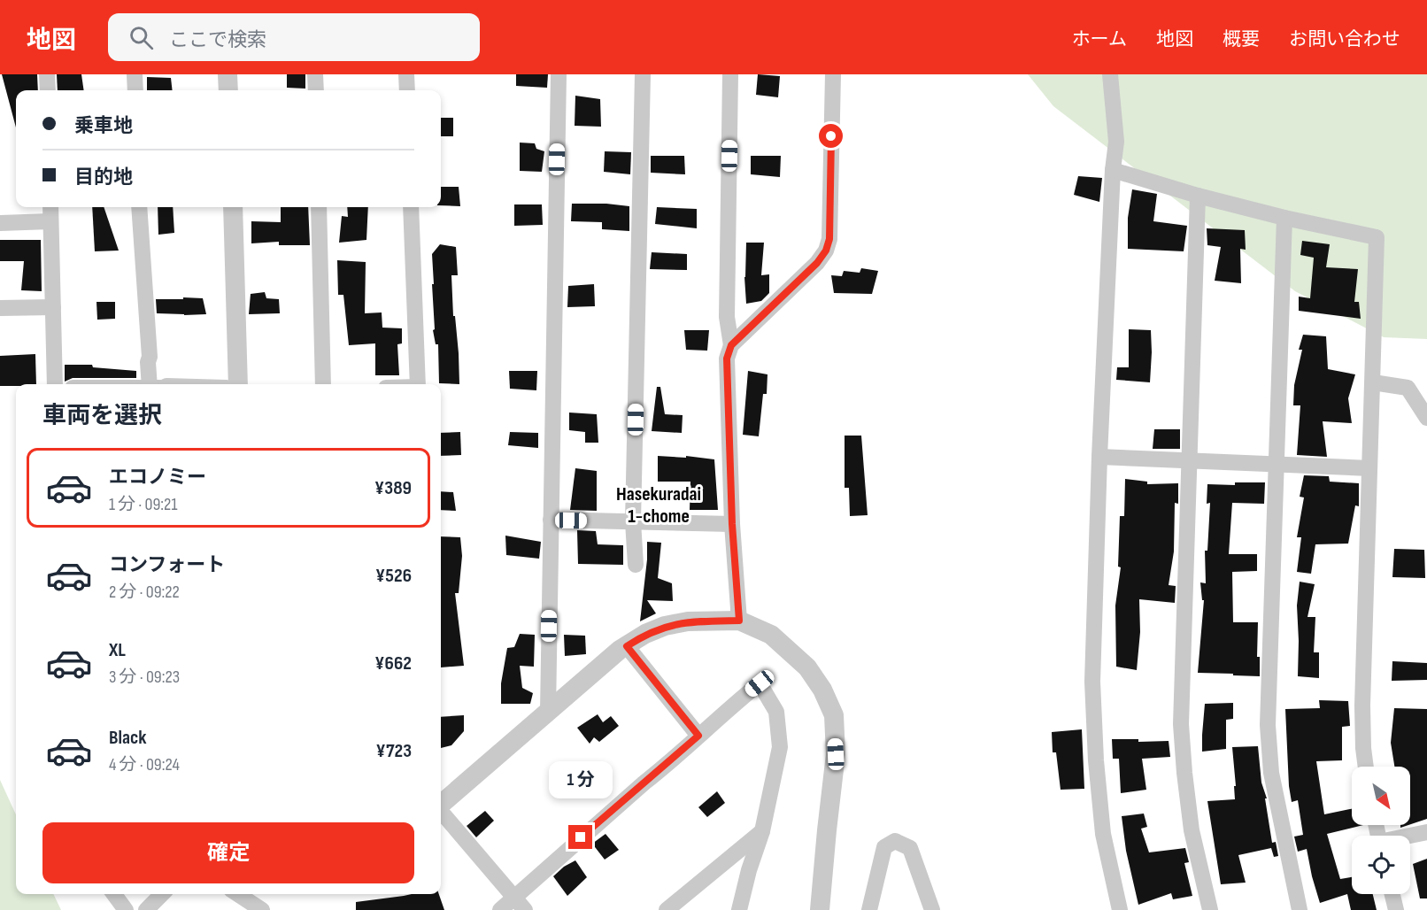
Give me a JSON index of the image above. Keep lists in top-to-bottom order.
{
  "districts": ["Hasekuradai 1-chome"],
  "north": "bottom right",
  "page": {
    "header": "地図",
    "search": "ここで検索",
    "nav": [
      "ホーム",
      "地図",
      "概要",
      "お問い合わせ"
    ],
    "banner": ["乗車地", "目的地"],
    "heading": "車両を選択",
    "list": [
      {
        "name": "エコノミー",
        "note": "1 分 · 09:21",
        "value": "¥389"
      },
      {
        "name": "コンフォート",
        "note": "2 分 · 09:22",
        "value": "¥526"
      },
      {
        "name": "XL",
        "note": "3 分 · 09:23",
        "value": "¥662"
      },
      {
        "name": "Black",
        "note": "4 分 · 09:24",
        "value": "¥723"
      }
    ],
    "bubble": "1 分",
    "buttons": "確定"
  }
}
